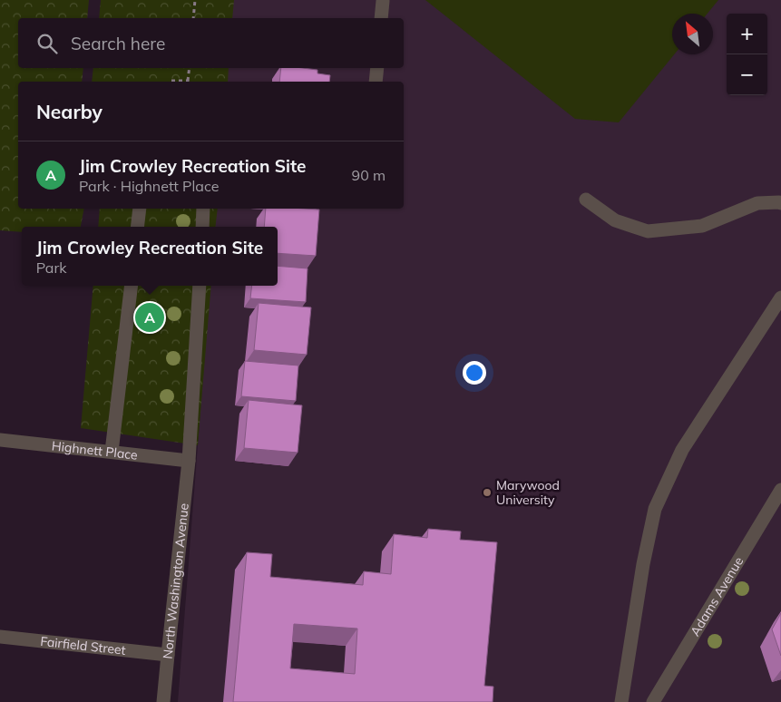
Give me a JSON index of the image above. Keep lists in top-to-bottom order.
{
  "streets": {
    "street": [
      "Highnett Place",
      "North Washington Avenue",
      "Adams Avenue",
      "Fairfield Street"
    ]
  },
  "crossings": [
    ["Highnett Place", "North Washington Avenue"],
    ["North Washington Avenue", "Fairfield Street"]
  ],
  "places": ["Marywood University"],
  "north": "top left",
  "page": {
    "map_buttons": ["+", "−"],
    "search": "Search here",
    "heading": "Nearby",
    "list": [
      {
        "mark": "A",
        "name": "Jim Crowley Recreation Site",
        "note": "Park · Highnett Place",
        "value": "90 m"
      }
    ],
    "popup": ["Jim Crowley Recreation Site", "Park"],
    "pins": "A"
  }
}
